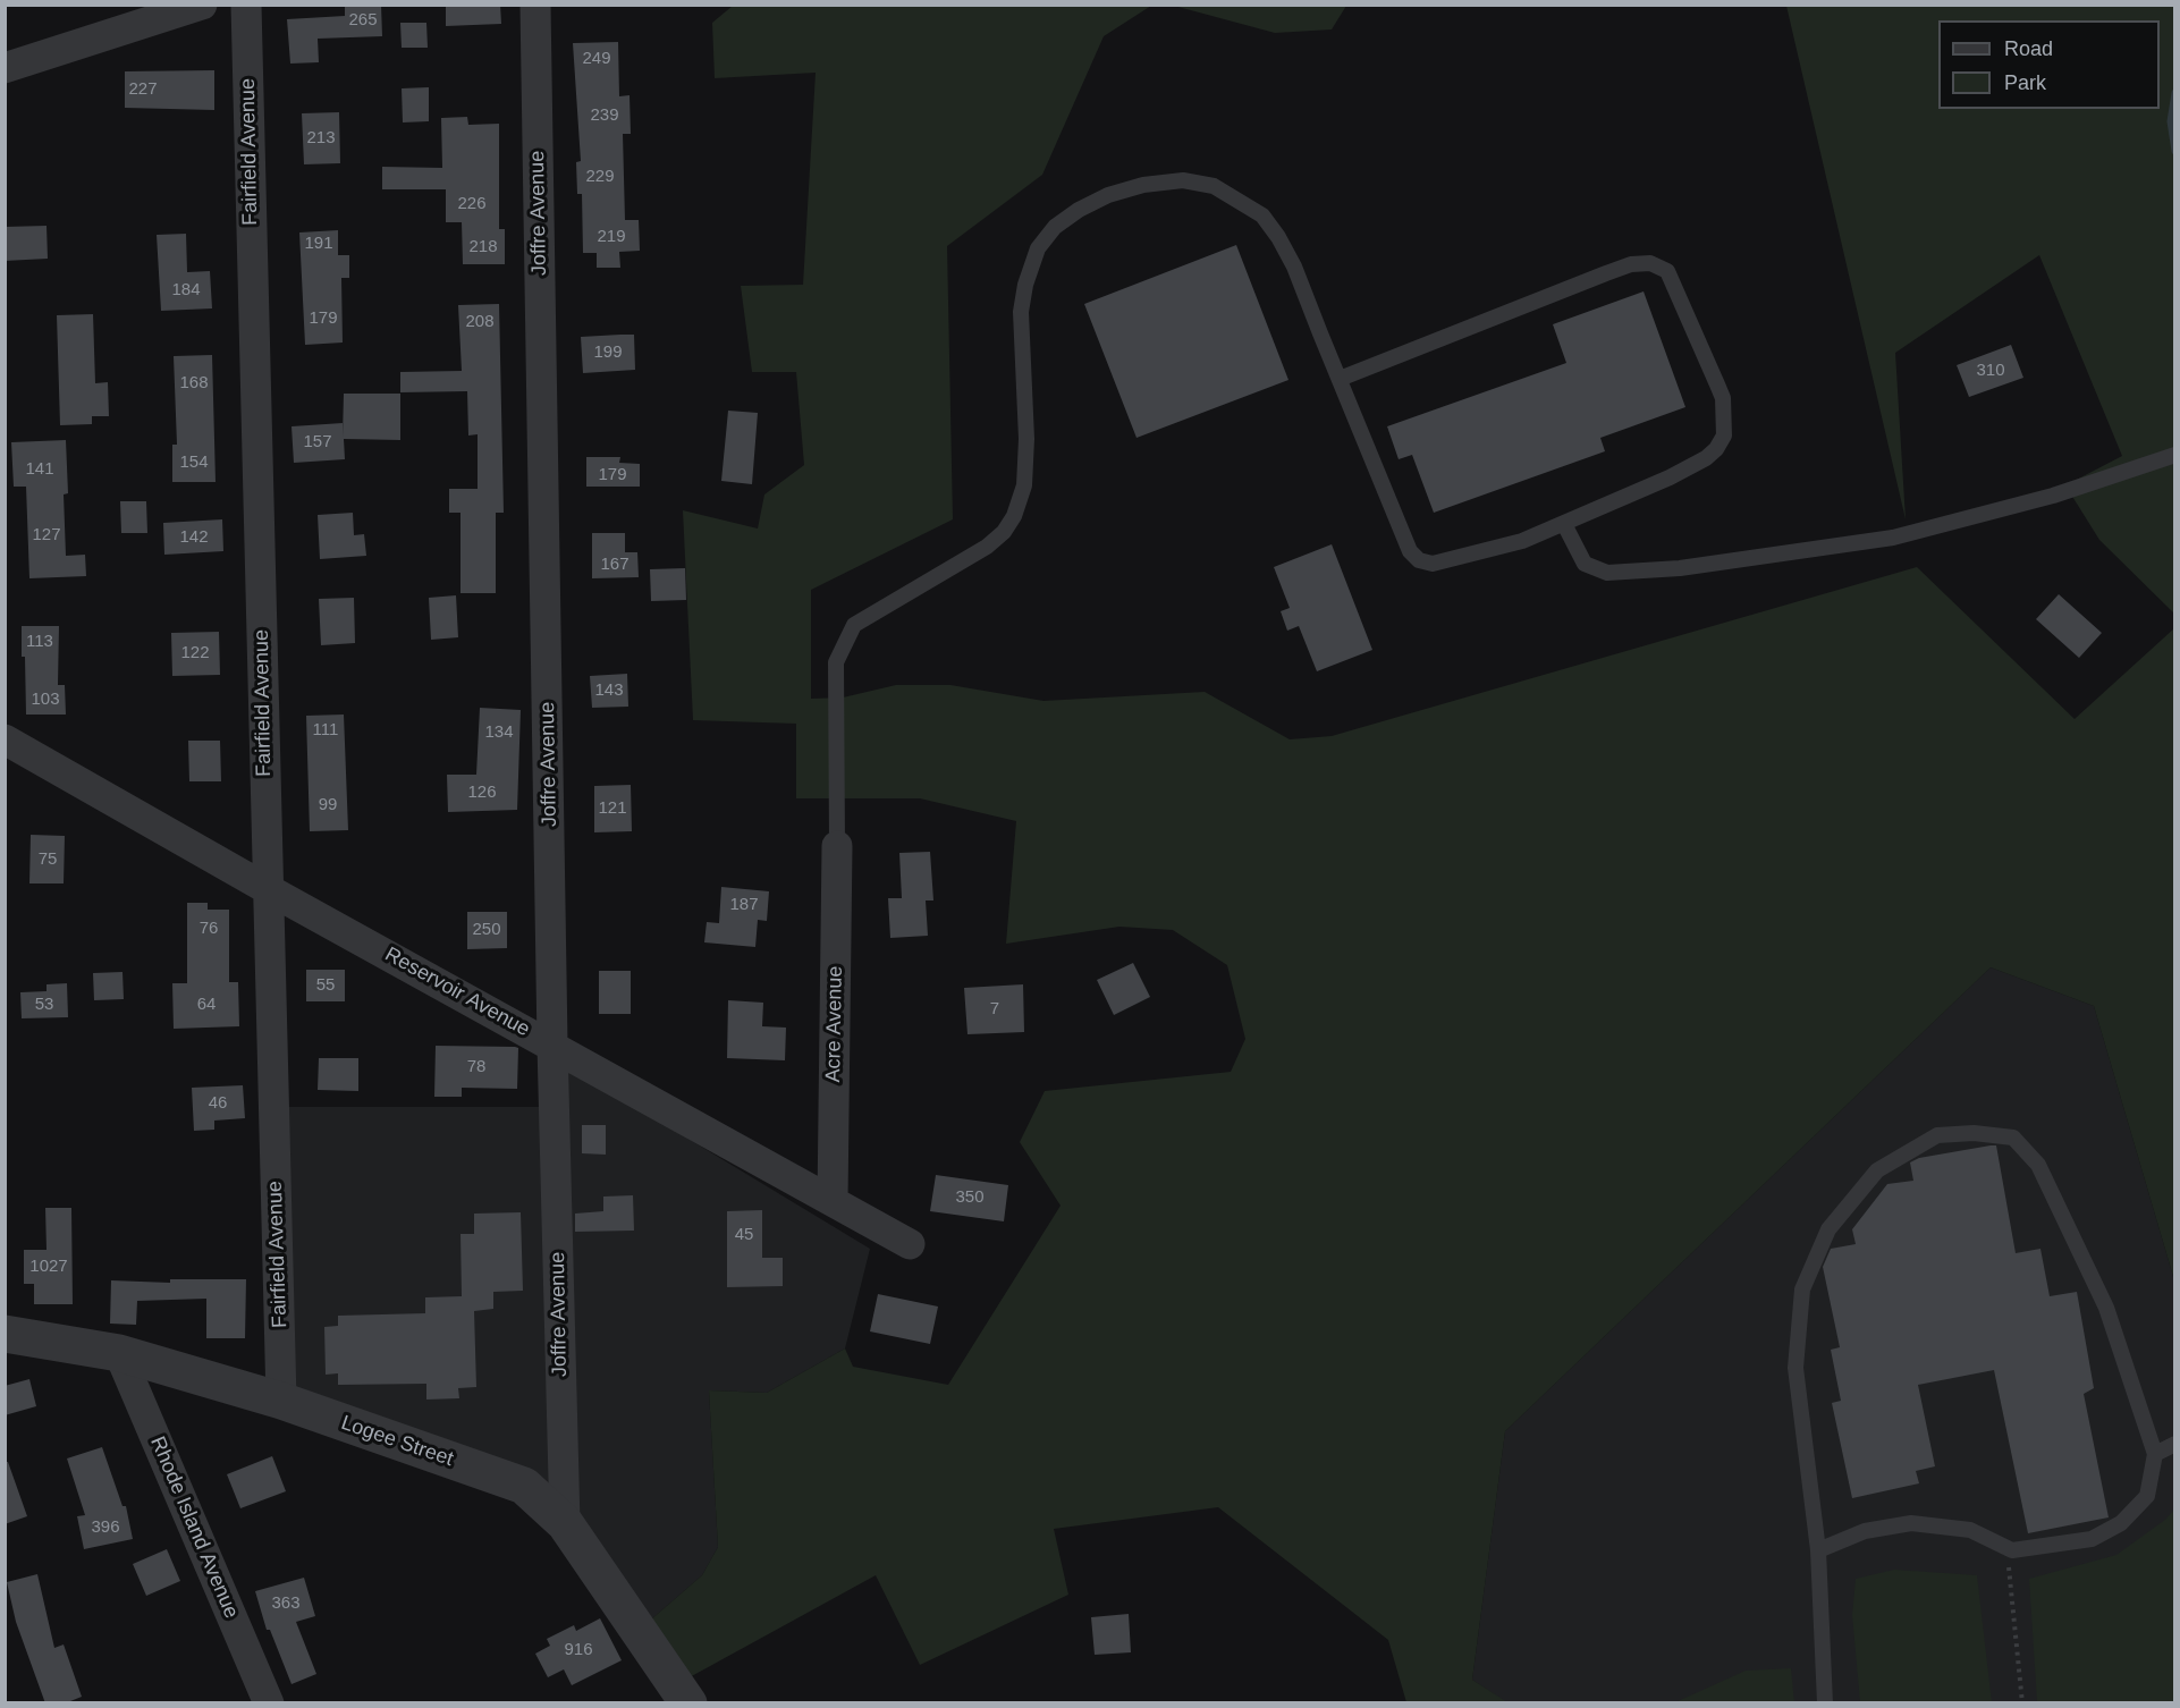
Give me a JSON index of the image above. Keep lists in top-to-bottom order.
{
  "streets": {
    "street": [
      "Fairfield Avenue",
      "Joffre Avenue",
      "Reservoir Avenue",
      "Acre Avenue",
      "Logee Street",
      "Rhode Island Avenue"
    ]
  },
  "crossings": [
    ["Fairfield Avenue", "Reservoir Avenue"],
    ["Fairfield Avenue", "Logee Street"],
    ["Joffre Avenue", "Reservoir Avenue"],
    ["Joffre Avenue", "Logee Street"],
    ["Reservoir Avenue", "Acre Avenue"],
    ["Logee Street", "Rhode Island Avenue"]
  ],
  "house_numbers": [
    "265",
    "249",
    "227",
    "239",
    "213",
    "229",
    "226",
    "219",
    "191",
    "218",
    "184",
    "179",
    "208",
    "199",
    "310",
    "168",
    "157",
    "154",
    "141",
    "179",
    "127",
    "142",
    "167",
    "113",
    "122",
    "143",
    "103",
    "111",
    "134",
    "126",
    "99",
    "121",
    "75",
    "187",
    "76",
    "250",
    "55",
    "53",
    "64",
    "7",
    "78",
    "46",
    "350",
    "45",
    "1027",
    "396",
    "363",
    "916"
  ],
  "legend": ["Road", "Park"]
}
